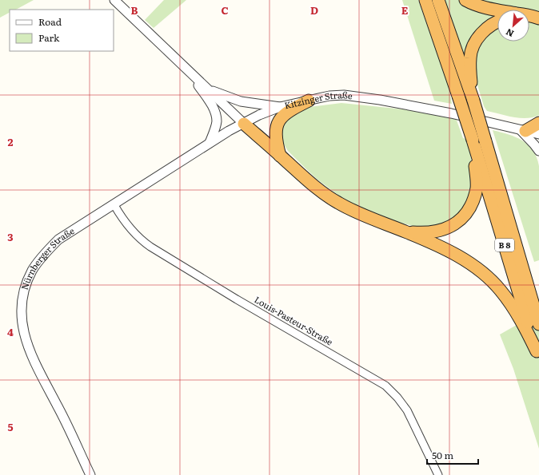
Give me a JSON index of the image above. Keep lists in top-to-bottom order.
{
  "streets": {
    "highway": ["B 8"],
    "street": ["Kitzinger Straße", "Nürnberger Straße", "Louis-Pasteur-Straße"]
  },
  "crossings": [
    ["Kitzinger Straße", "Nürnberger Straße"],
    ["Nürnberger Straße", "Louis-Pasteur-Straße"]
  ],
  "legend": ["Road", "Park"],
  "scale_bar": "50 m",
  "north": "bottom left",
  "grid": {
    "columns": [
      "B",
      "C",
      "D",
      "E"
    ],
    "rows": [
      "2",
      "3",
      "4",
      "5"
    ]
  }
}
